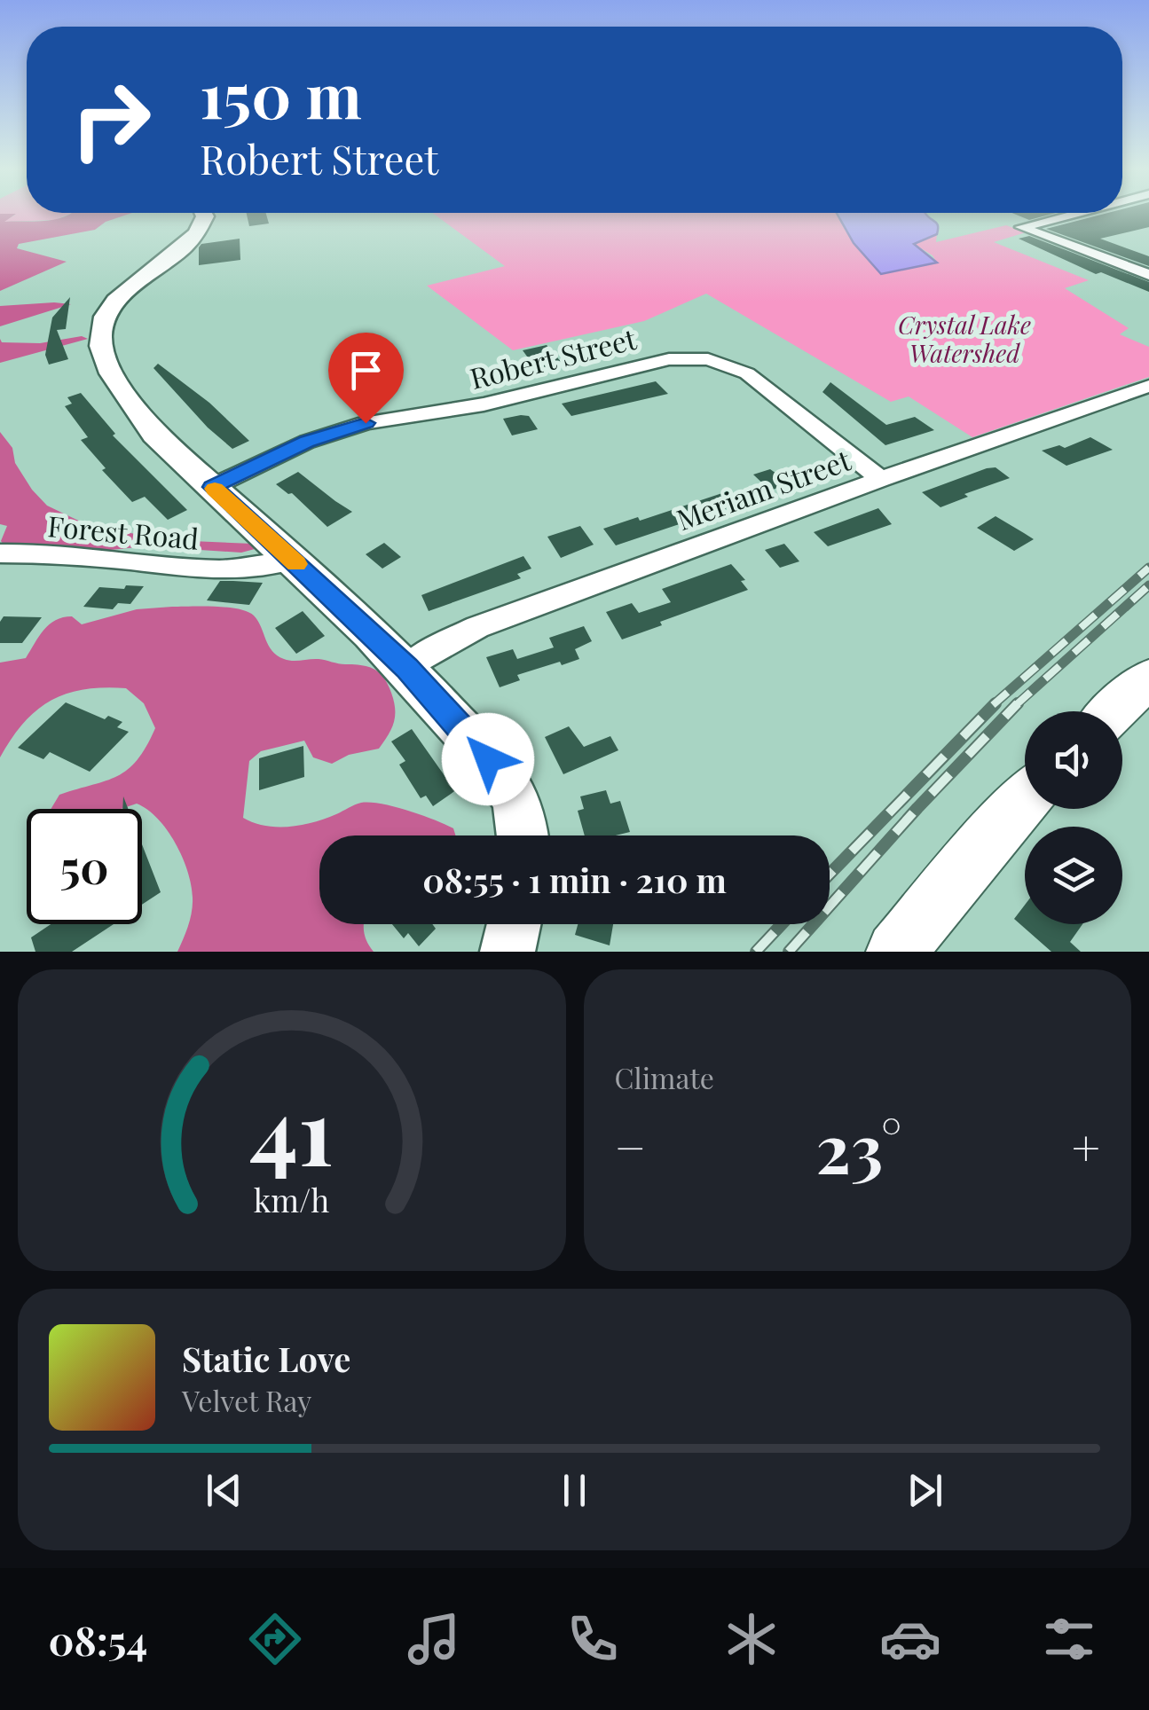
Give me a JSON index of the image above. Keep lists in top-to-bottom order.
{
  "streets": {
    "street": ["Robert Street", "Meriam Street", "Forest Road"]
  },
  "crossings": [
    ["Robert Street", "Meriam Street"]
  ],
  "parks": ["Crystal Lake Watershed"],
  "page": {
    "turn": ["150 m", "Robert Street"],
    "limit": "50",
    "trip": "08:55 · 1 min · 210 m",
    "tile": "Climate",
    "heat": ["−", "23°", "+"],
    "song": ["Static Love", "Velvet Ray"],
    "tabs": "08:54",
    "gauge": ["41", "km/h"]
  }
}
